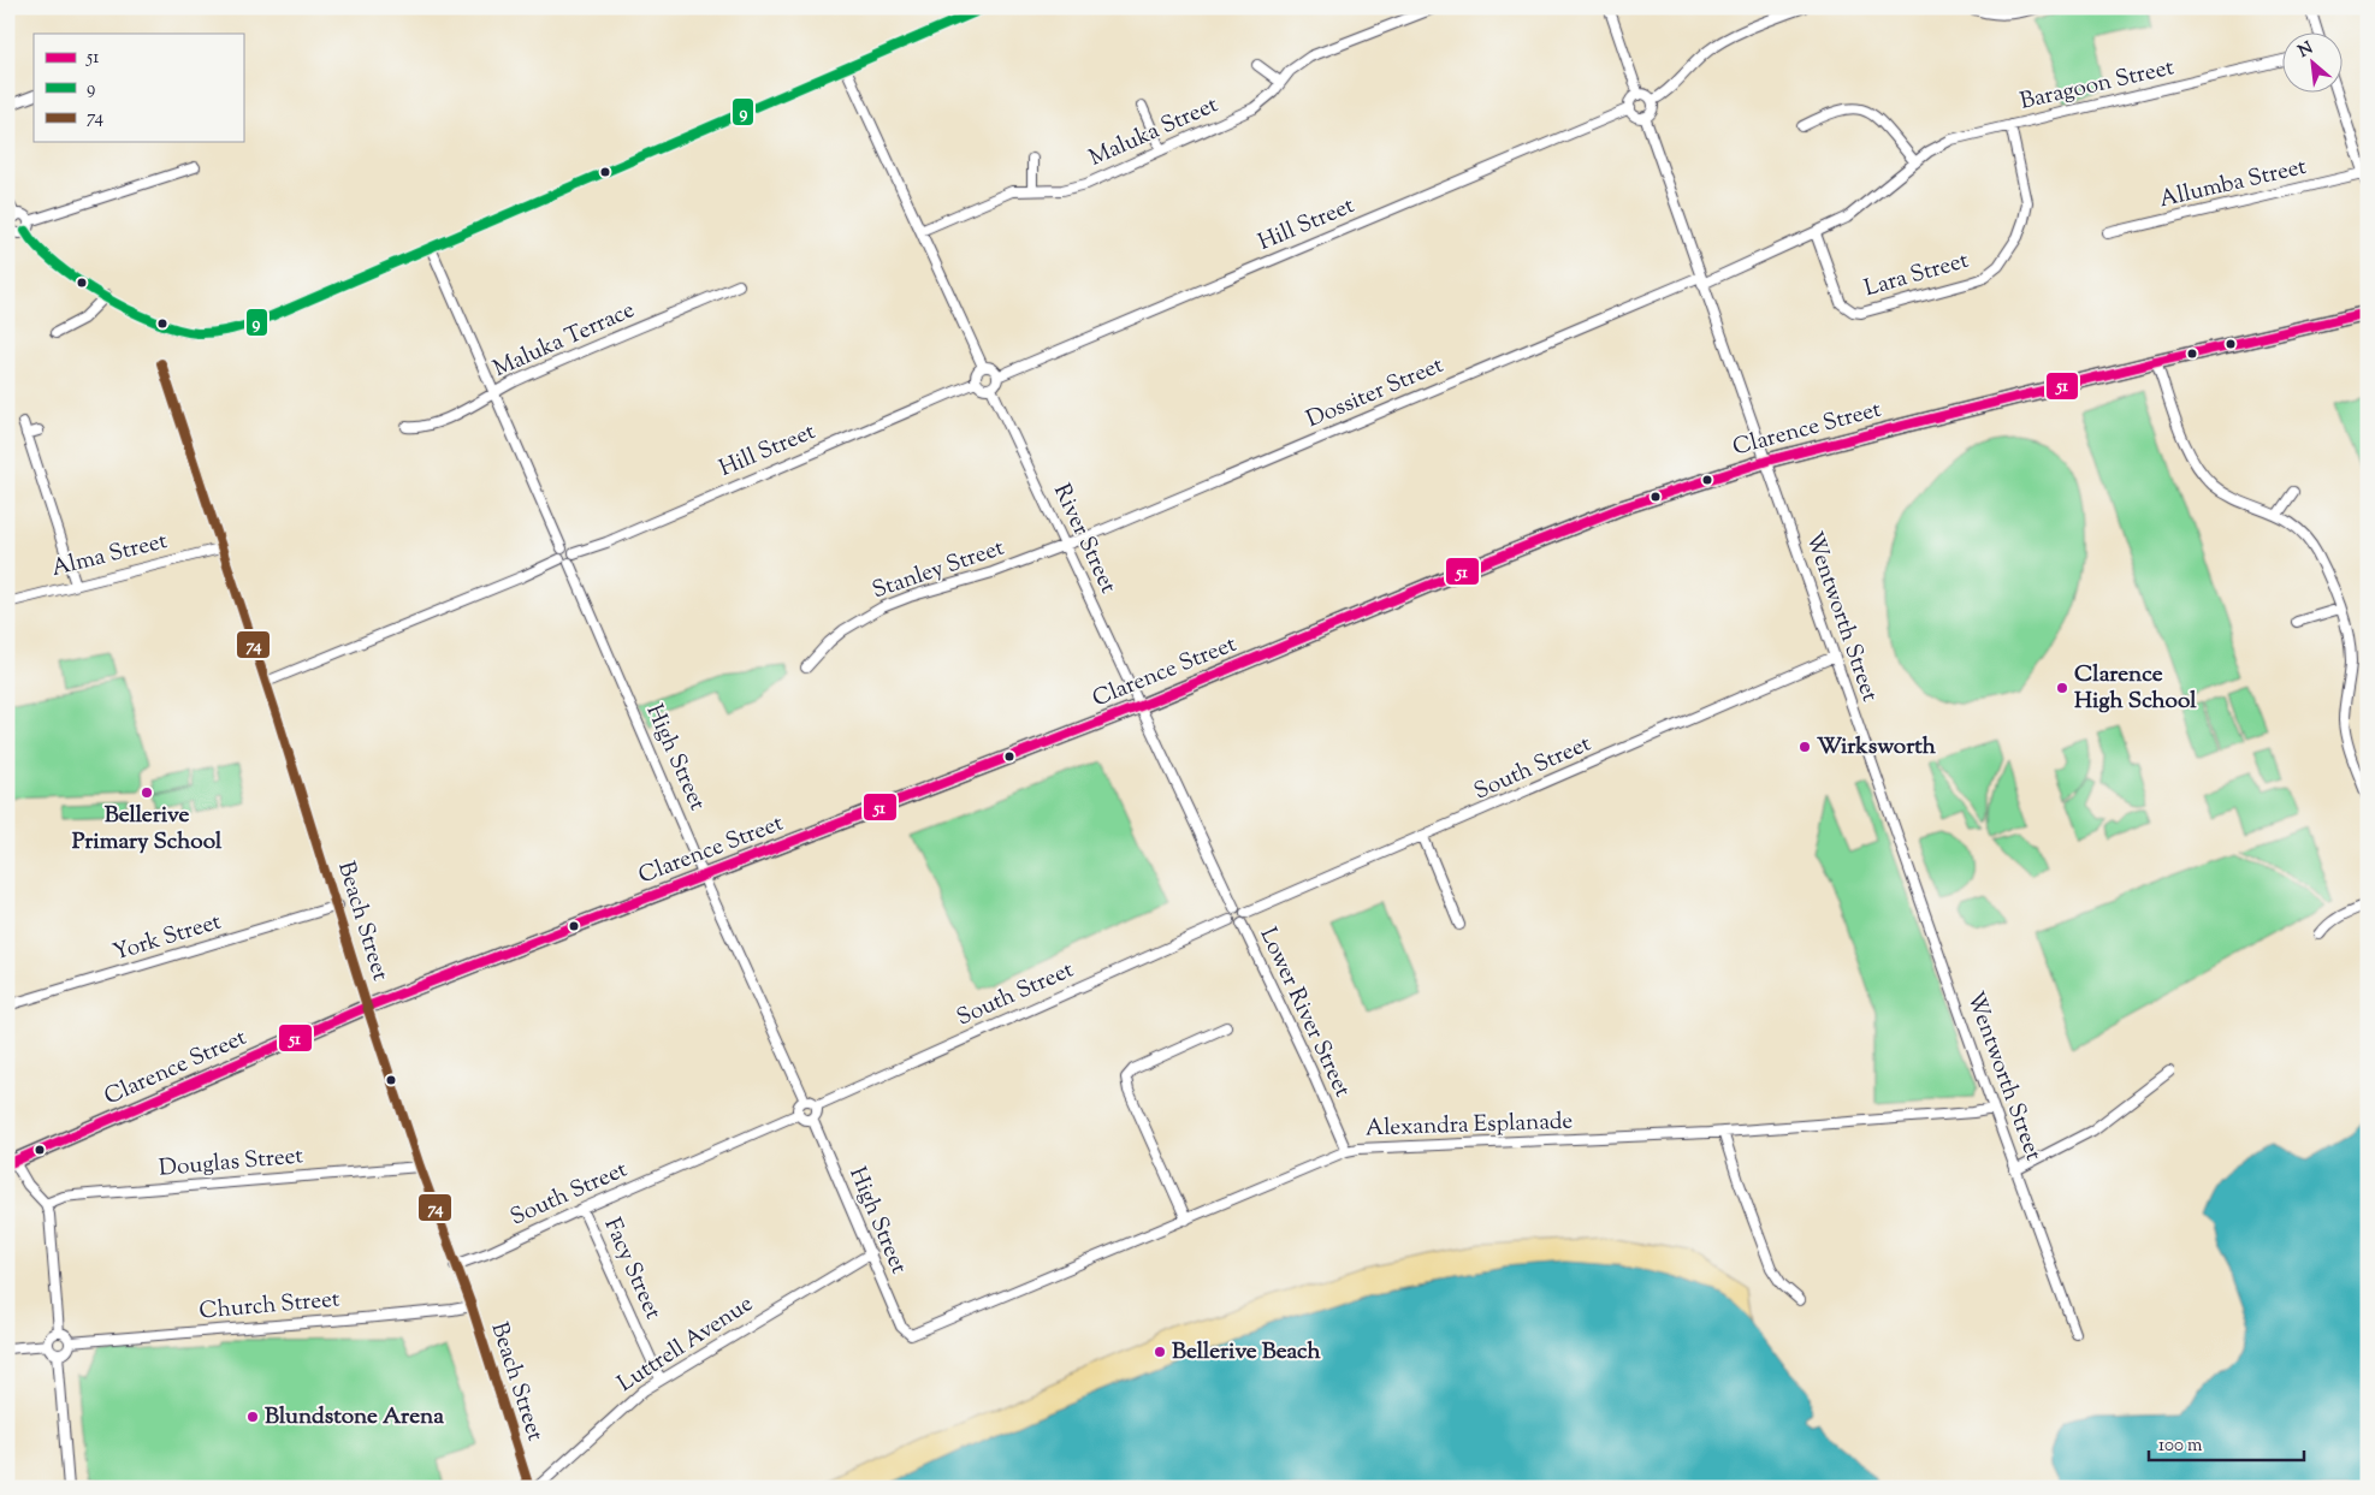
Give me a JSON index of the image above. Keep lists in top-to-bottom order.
{
  "streets": {
    "main road": ["Clarence Street"],
    "street": [
      "Baragoon Street",
      "Maluka Street",
      "Allumba Street",
      "Hill Street",
      "Lara Street",
      "Maluka Terrace",
      "Dossiter Street",
      "River Street",
      "Alma Street",
      "Stanley Street",
      "Wentworth Street",
      "High Street",
      "South Street",
      "Beach Street",
      "York Street",
      "Lower River Street",
      "Alexandra Esplanade",
      "Douglas Street",
      "Facy Street",
      "Church Street",
      "Luttrell Avenue"
    ]
  },
  "crossings": [
    ["Baragoon Street", "Lara Street"],
    ["Baragoon Street", "Dossiter Street"],
    ["Baragoon Street", "Wentworth Street"],
    ["Hill Street", "River Street"],
    ["Hill Street", "Wentworth Street"],
    ["Hill Street", "High Street"],
    ["Hill Street", "Beach Street"],
    ["Dossiter Street", "River Street"],
    ["Dossiter Street", "Stanley Street"],
    ["Dossiter Street", "Wentworth Street"],
    ["Clarence Street", "River Street"],
    ["Clarence Street", "Wentworth Street"],
    ["Clarence Street", "High Street"],
    ["Clarence Street", "Beach Street"],
    ["River Street", "Stanley Street"],
    ["Alma Street", "Beach Street"],
    ["Wentworth Street", "South Street"],
    ["Wentworth Street", "Alexandra Esplanade"],
    ["High Street", "South Street"],
    ["High Street", "Alexandra Esplanade"],
    ["High Street", "Luttrell Avenue"],
    ["South Street", "Beach Street"],
    ["South Street", "Lower River Street"],
    ["South Street", "Facy Street"],
    ["Beach Street", "York Street"],
    ["Beach Street", "Douglas Street"],
    ["Beach Street", "Church Street"],
    ["Lower River Street", "Alexandra Esplanade"],
    ["Facy Street", "Luttrell Avenue"]
  ],
  "places": [
    "Clarence High School",
    "Wirksworth",
    "Bellerive Primary School",
    "Bellerive Beach",
    "Blundstone Arena"
  ],
  "lines": ["transit line 9", "transit line 51", "transit line 74"],
  "legend": ["51", "9", "74"],
  "scale_bar": "100 m",
  "north": "top left"
}
